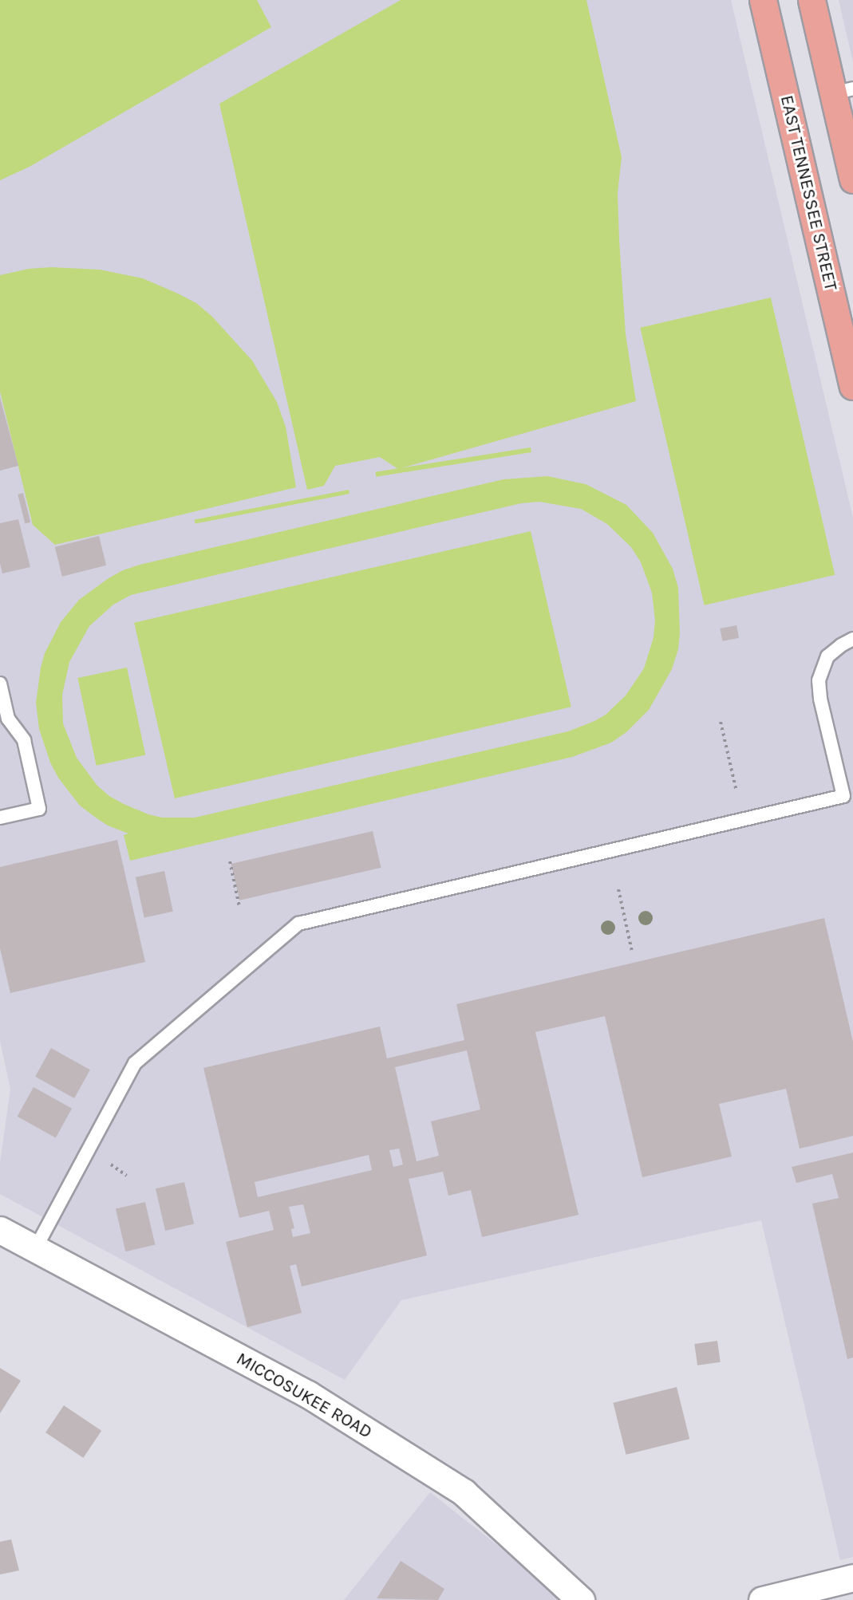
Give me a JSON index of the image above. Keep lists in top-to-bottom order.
{
  "streets": {
    "main road": ["EAST TENNESSEE STREET"],
    "street": ["MICCOSUKEE ROAD"]
  }
}
